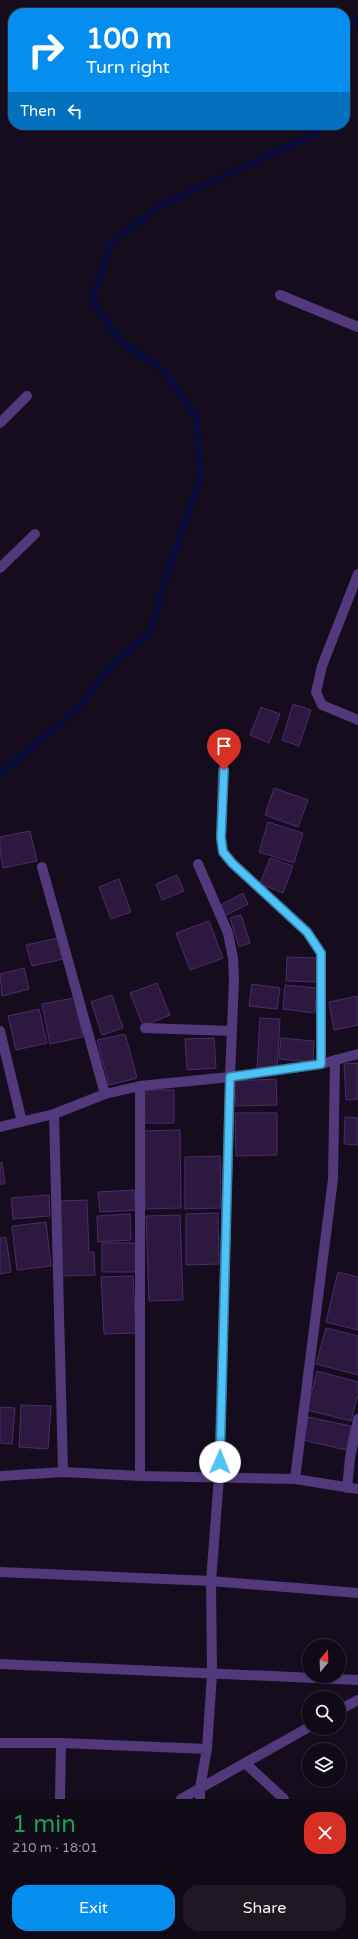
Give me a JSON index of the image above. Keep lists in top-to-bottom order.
{
  "north": "top",
  "page": {
    "turn": ["100 m", "Turn right"],
    "then": "Then",
    "heading": ["1 min", "210 m · 18:01"],
    "buttons": ["Exit", "Share"]
  }
}
